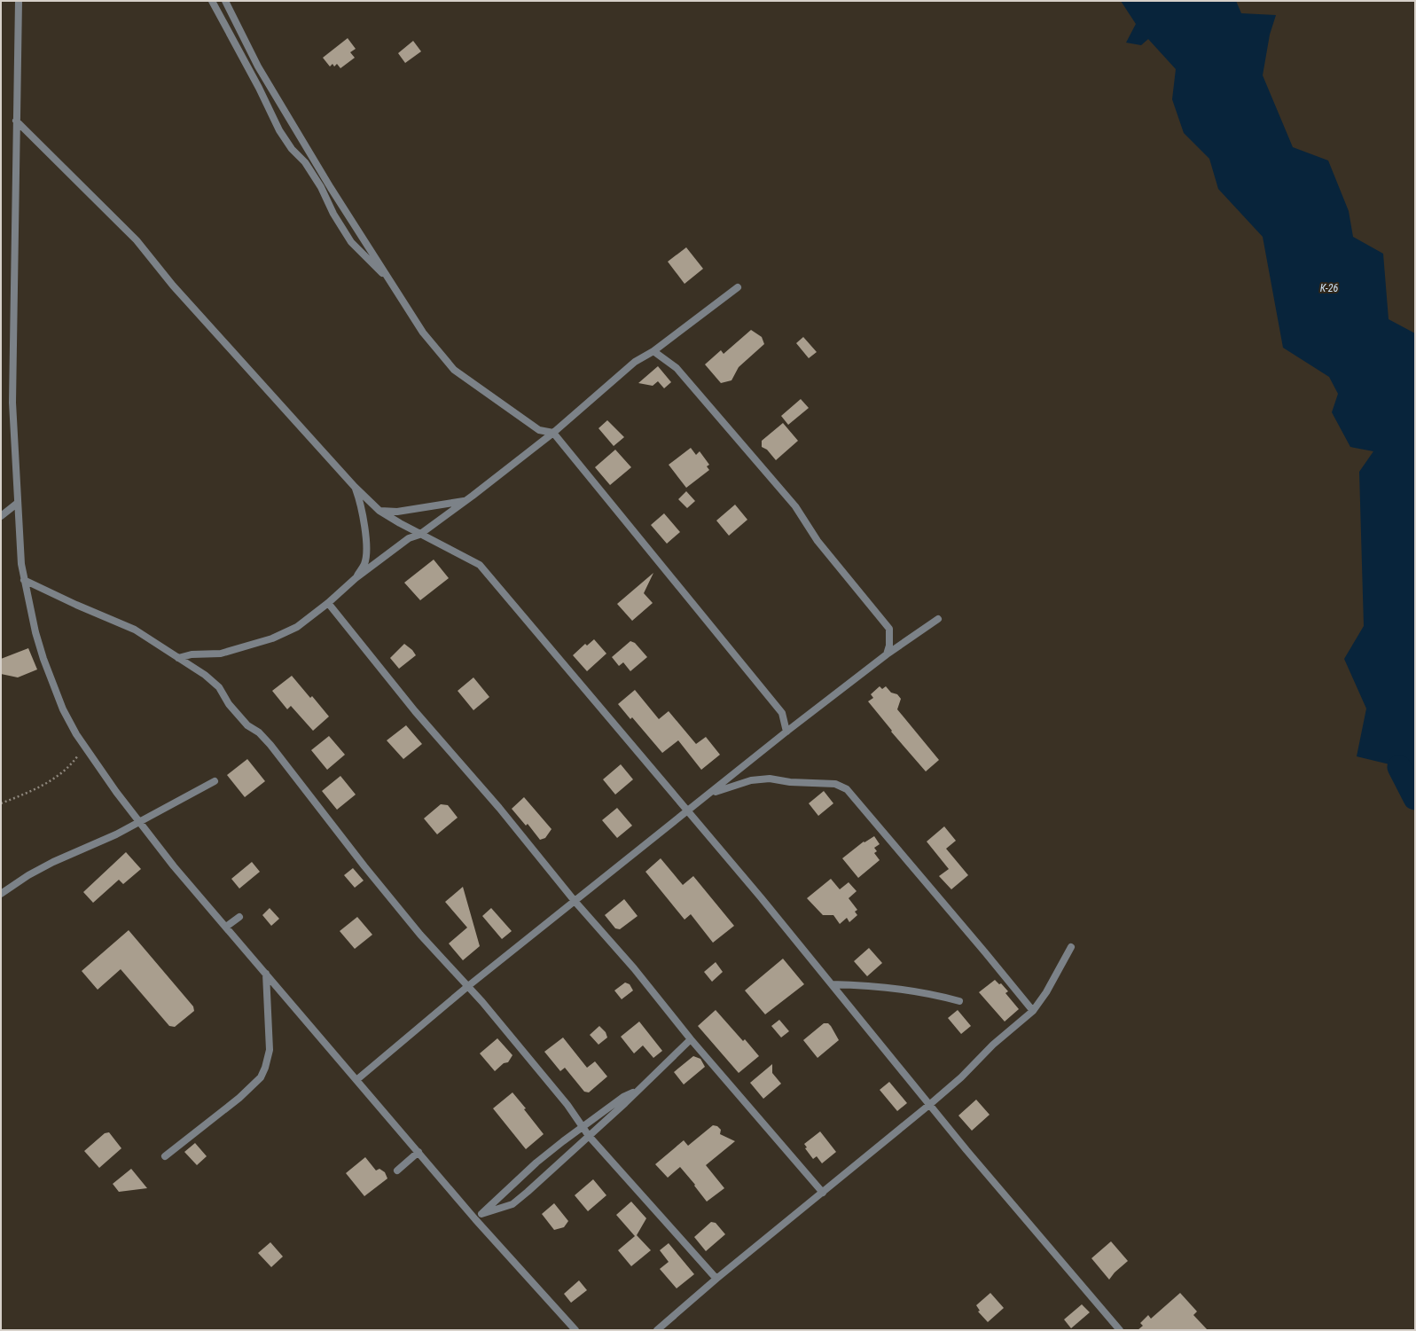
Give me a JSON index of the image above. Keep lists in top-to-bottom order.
{
  "water": ["К-26"]
}
